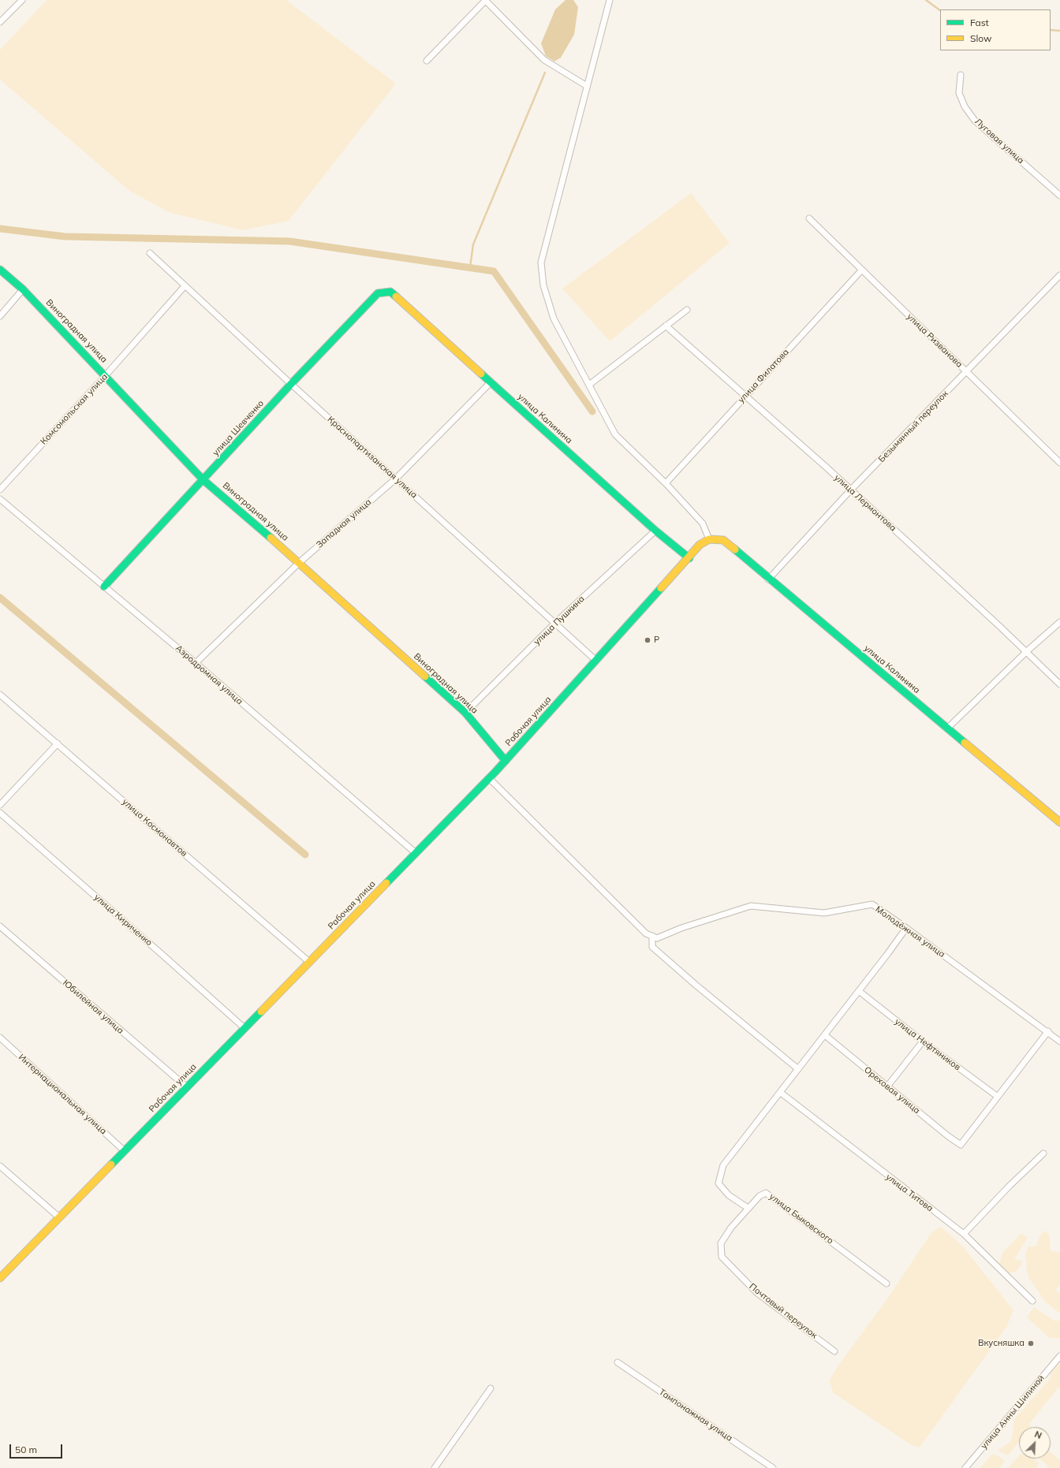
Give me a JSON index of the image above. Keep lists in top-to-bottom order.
{
  "streets": {
    "street": [
      "Луговая улица",
      "Виноградная улица",
      "улица Ризванова",
      "улица Филатова",
      "Комсомольская улица",
      "улица Калинина",
      "Безымянный переулок",
      "улица Шевченко",
      "Краснопартизанская улица",
      "улица Лермонтова",
      "Западная улица",
      "улица Пушкина",
      "Аэродромная улица",
      "Рабочая улица",
      "улица Космонавтов",
      "улица Кириченко",
      "Молодёжная улица",
      "Юбилейная улица",
      "улица Нефтяников",
      "Ореховая улица",
      "Интернациональная улица",
      "улица Титова",
      "улица Быковского",
      "Почтовый переулок",
      "улица Анны Шилиной",
      "Тампонажная улица"
    ]
  },
  "crossings": [
    ["Виноградная улица", "Комсомольская улица"],
    ["Виноградная улица", "улица Шевченко"],
    ["Виноградная улица", "Западная улица"],
    ["Виноградная улица", "улица Пушкина"],
    ["Виноградная улица", "Рабочая улица"],
    ["улица Ризванова", "улица Филатова"],
    ["улица Ризванова", "Безымянный переулок"],
    ["улица Филатова", "улица Лермонтова"],
    ["Комсомольская улица", "Краснопартизанская улица"],
    ["улица Калинина", "Безымянный переулок"],
    ["улица Калинина", "улица Шевченко"],
    ["улица Калинина", "Западная улица"],
    ["улица Калинина", "улица Пушкина"],
    ["улица Калинина", "Рабочая улица"],
    ["Безымянный переулок", "улица Лермонтова"],
    ["улица Шевченко", "Краснопартизанская улица"],
    ["улица Шевченко", "Аэродромная улица"],
    ["Краснопартизанская улица", "Западная улица"],
    ["Краснопартизанская улица", "улица Пушкина"],
    ["Краснопартизанская улица", "Рабочая улица"],
    ["Западная улица", "Аэродромная улица"],
    ["Аэродромная улица", "Рабочая улица"],
    ["Рабочая улица", "улица Космонавтов"],
    ["Рабочая улица", "улица Кириченко"],
    ["Рабочая улица", "Юбилейная улица"],
    ["Рабочая улица", "Интернациональная улица"],
    ["улица Нефтяников", "Ореховая улица"],
    ["улица Быковского", "Почтовый переулок"]
  ],
  "places": ["Р", "Вкусняшка"],
  "legend": ["Fast", "Slow"],
  "scale_bar": "50 m",
  "north": "top right"
}
